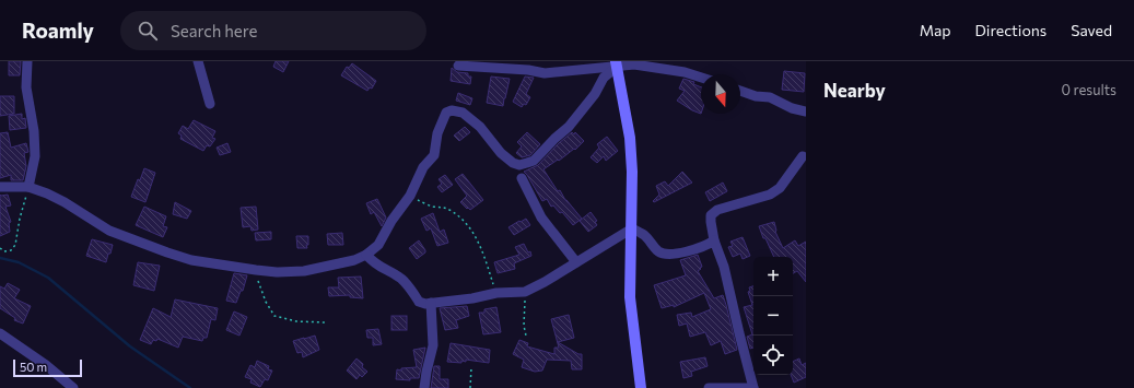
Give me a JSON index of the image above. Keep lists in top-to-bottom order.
{
  "scale_bar": "50 m",
  "north": "bottom",
  "page": {
    "header": "Roamly",
    "search": "Search here",
    "nav": ["Map", "Directions", "Saved"],
    "heading": ["Nearby", "0 results"],
    "map_buttons": ["+", "−"],
    "scale": "50 m"
  }
}
